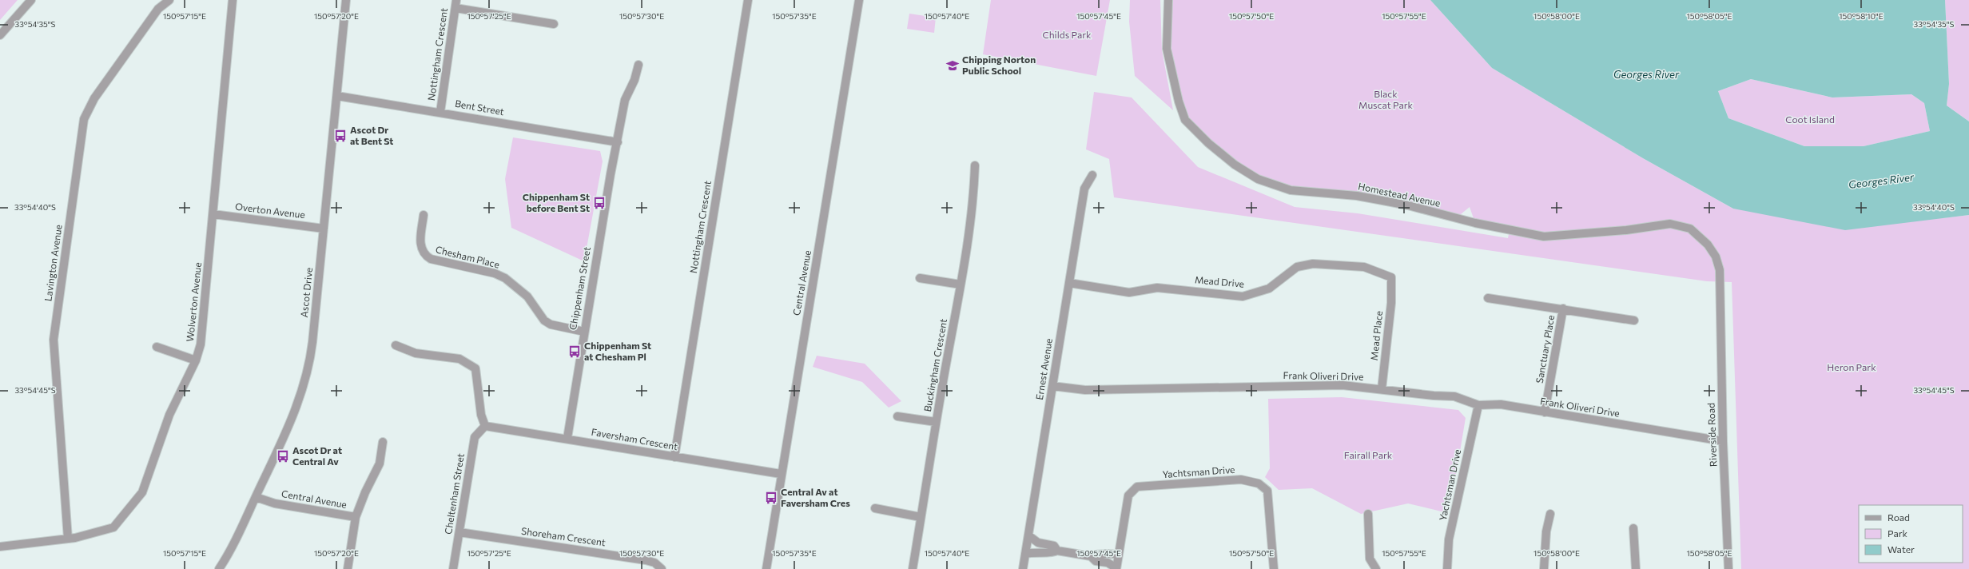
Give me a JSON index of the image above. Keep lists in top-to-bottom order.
{
  "streets": {
    "street": [
      "Nottingham Crescent",
      "Bent Street",
      "Homestead Avenue",
      "Overton Avenue",
      "Chesham Place",
      "Lavington Avenue",
      "Mead Drive",
      "Central Avenue",
      "Chippenham Street",
      "Ascot Drive",
      "Wolverton Avenue",
      "Mead Place",
      "Sanctuary Place",
      "Buckingham Crescent",
      "Ernest Avenue",
      "Frank Oliveri Drive",
      "Riverside Road",
      "Faversham Crescent",
      "Yachtsman Drive",
      "Cheltenham Street",
      "Shoreham Crescent"
    ]
  },
  "crossings": [
    ["Nottingham Crescent", "Bent Street"],
    ["Nottingham Crescent", "Faversham Crescent"],
    ["Bent Street", "Chippenham Street"],
    ["Bent Street", "Ascot Drive"],
    ["Homestead Avenue", "Riverside Road"],
    ["Overton Avenue", "Ascot Drive"],
    ["Overton Avenue", "Wolverton Avenue"],
    ["Chesham Place", "Chippenham Street"],
    ["Lavington Avenue", "Wolverton Avenue"],
    ["Mead Drive", "Mead Place"],
    ["Mead Drive", "Ernest Avenue"],
    ["Central Avenue", "Ascot Drive"],
    ["Central Avenue", "Faversham Crescent"],
    ["Chippenham Street", "Faversham Crescent"],
    ["Mead Place", "Frank Oliveri Drive"],
    ["Sanctuary Place", "Frank Oliveri Drive"],
    ["Ernest Avenue", "Frank Oliveri Drive"],
    ["Frank Oliveri Drive", "Riverside Road"],
    ["Frank Oliveri Drive", "Yachtsman Drive"],
    ["Faversham Crescent", "Cheltenham Street"],
    ["Cheltenham Street", "Shoreham Crescent"]
  ],
  "water": ["Georges River"],
  "parks": [
    "Childs Park",
    "Black Muscat Park",
    "Coot Island",
    "Heron Park",
    "Fairall Park"
  ],
  "places": {
    "school or university": ["Chipping Norton Public School"],
    "bus stop": [
      "Ascot Dr at Bent St",
      "Chippenham St before Bent St",
      "Chippenham St at Chesham Pl",
      "Ascot Dr at Central Av",
      "Central Av at Faversham Cres"
    ]
  },
  "legend": ["Road", "Park", "Water"],
  "coordinates": [
    "150°57'15\"E",
    "150°57'20\"E",
    "150°57'25\"E",
    "150°57'30\"E",
    "150°57'35\"E",
    "150°57'40\"E",
    "150°57'45\"E",
    "150°57'50\"E",
    "150°57'55\"E",
    "150°58'00\"E",
    "150°58'05\"E",
    "150°58'10\"E",
    "33°54'35\"S",
    "33°54'40\"S",
    "33°54'45\"S"
  ]
}
